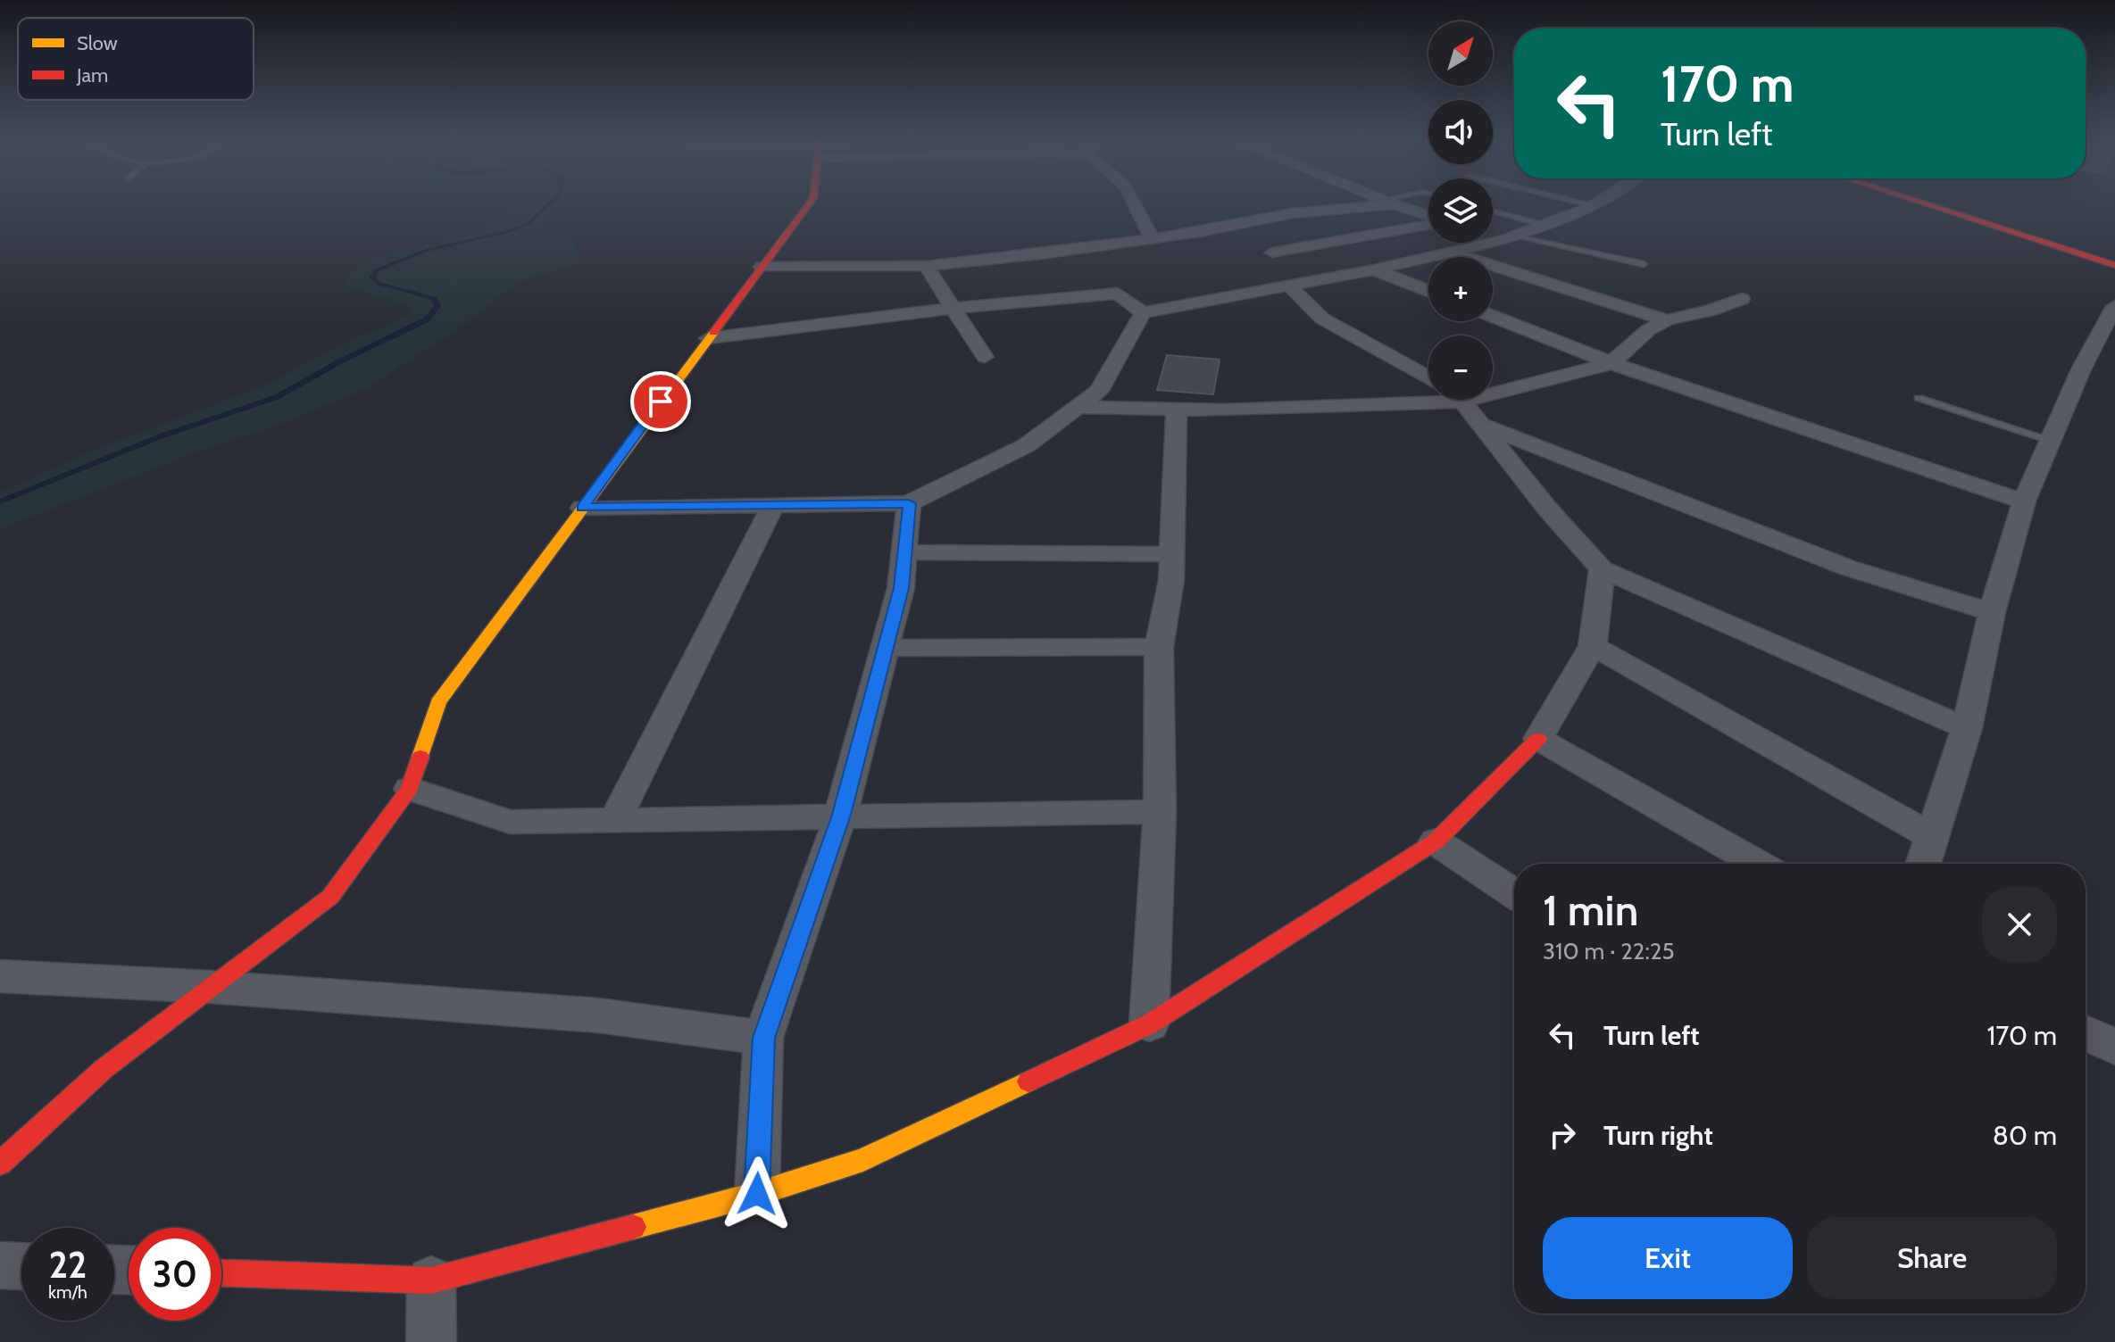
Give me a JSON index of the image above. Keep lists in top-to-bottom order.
{
  "legend": ["Slow", "Jam"],
  "north": "top right",
  "page": {
    "map_buttons": ["+", "−"],
    "turn": ["170 m", "Turn left"],
    "heading": ["1 min", "310 m · 22:25"],
    "list": [
      {
        "name": "Turn left",
        "value": "170 m"
      },
      {
        "name": "Turn right",
        "value": "80 m"
      }
    ],
    "buttons": ["Exit", "Share"],
    "speed": "22 km/h",
    "limit": "30"
  }
}
